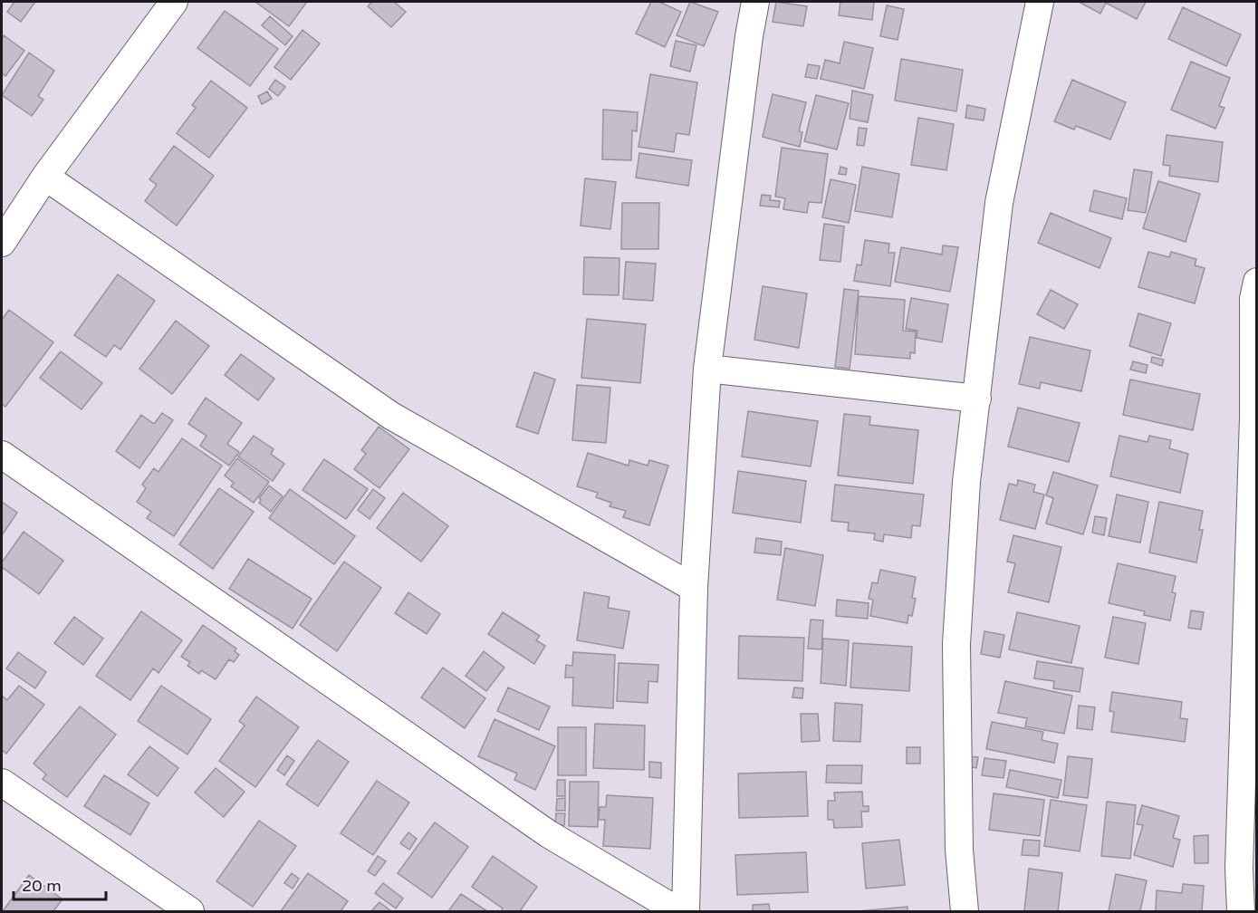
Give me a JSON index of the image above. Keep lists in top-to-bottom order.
{
  "scale_bar": "20 m"
}
